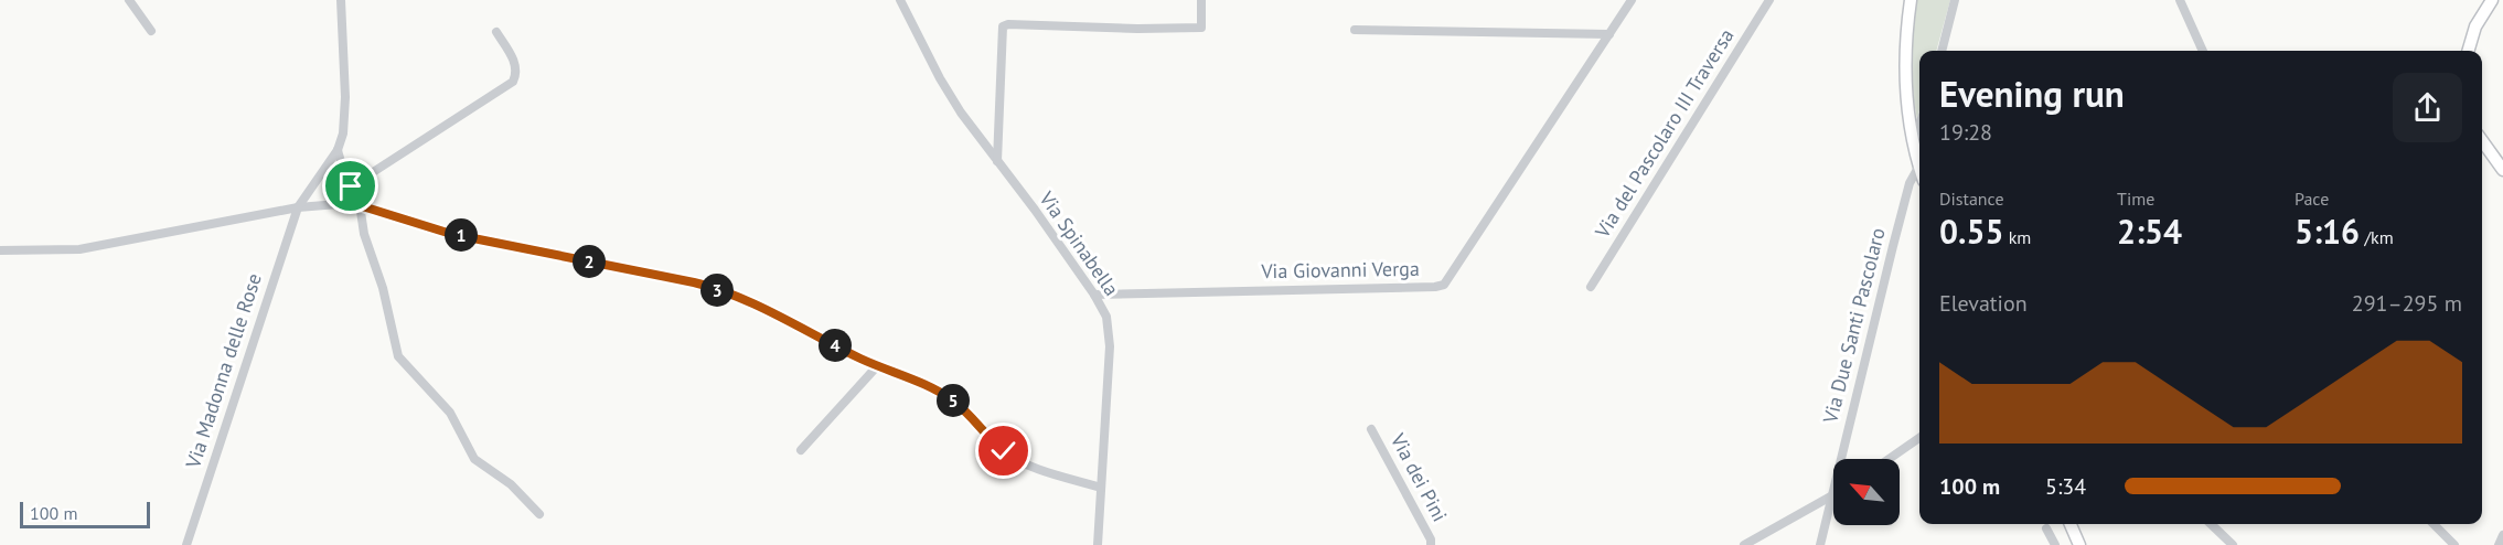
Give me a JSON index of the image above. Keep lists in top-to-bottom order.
{
  "streets": {
    "street": [
      "Via del Pascolaro III Traversa",
      "Via Spinabella",
      "Via Giovanni Verga",
      "Via Due Santi Pascolaro",
      "Via Madonna delle Rose",
      "Via dei Pini"
    ]
  },
  "crossings": [
    ["Via Spinabella", "Via Giovanni Verga"]
  ],
  "scale_bar": "100 m",
  "north": "top left",
  "page": {
    "heading": ["Evening run", "19:28"],
    "stats": [
      ["Distance", "0.55 km"],
      ["Time", "2:54"],
      ["Pace", "5:16 /km"]
    ],
    "pins": [
      "1",
      "2",
      "3",
      "4",
      "5"
    ],
    "chart": ["Elevation", "291–295 m"],
    "list": [
      {
        "name": "100 m",
        "note": "5:34"
      }
    ],
    "scale": "100 m"
  }
}
